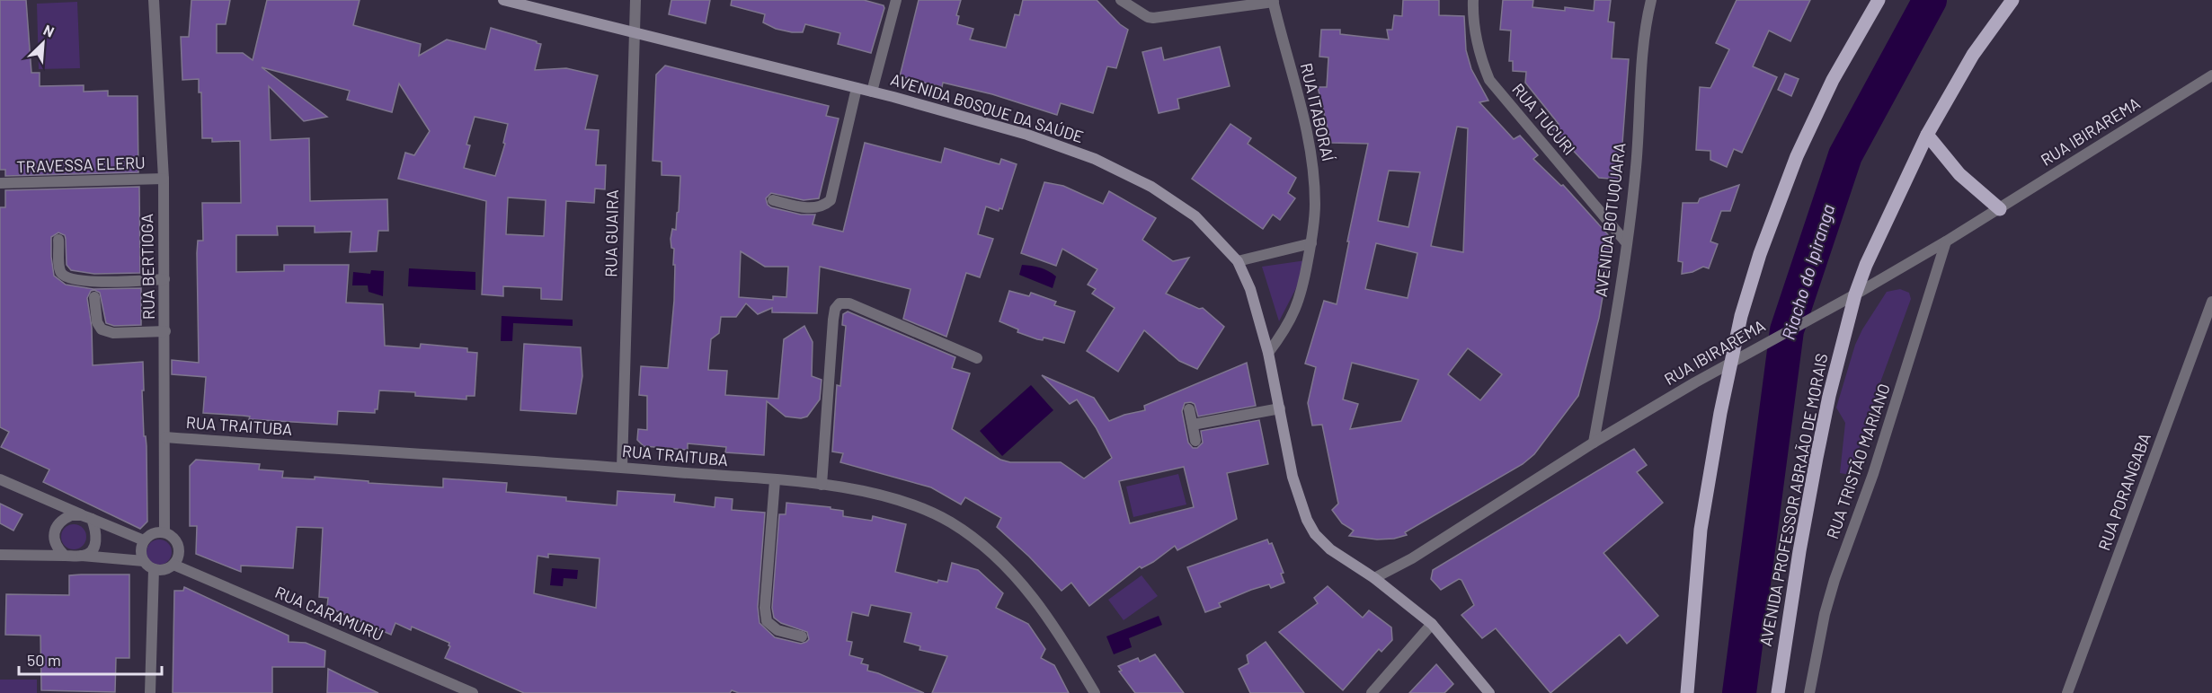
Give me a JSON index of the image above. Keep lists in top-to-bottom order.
{
  "streets": {
    "main road": ["AVENIDA PROFESSOR ABRAÃO DE MORAIS"],
    "street": [
      "AVENIDA BOSQUE DA SAÚDE",
      "RUA ITABORAÍ",
      "RUA TUCURI",
      "RUA IBIRAREMA",
      "TRAVESSA ELERU",
      "AVENIDA BOTUQUARA",
      "RUA GUAIRA",
      "RUA BERTIOGA",
      "RUA TRAITUBA",
      "RUA TRISTÃO MARIANO",
      "RUA PORANGABA",
      "RUA CARAMURU"
    ]
  },
  "crossings": [
    ["AVENIDA BOSQUE DA SAÚDE", "RUA ITABORAÍ"],
    ["AVENIDA BOSQUE DA SAÚDE", "RUA IBIRAREMA"],
    ["AVENIDA BOSQUE DA SAÚDE", "RUA GUAIRA"],
    ["RUA TUCURI", "AVENIDA BOTUQUARA"],
    ["RUA IBIRAREMA", "AVENIDA BOTUQUARA"],
    ["RUA IBIRAREMA", "RUA TRISTÃO MARIANO"],
    ["RUA IBIRAREMA", "AVENIDA PROFESSOR ABRAÃO DE MORAIS"],
    ["TRAVESSA ELERU", "RUA BERTIOGA"],
    ["RUA GUAIRA", "RUA TRAITUBA"],
    ["RUA BERTIOGA", "RUA TRAITUBA"],
    ["RUA BERTIOGA", "RUA CARAMURU"]
  ],
  "water": ["Riacho do Ipiranga"],
  "scale_bar": "50 m",
  "north": "top right"
}
